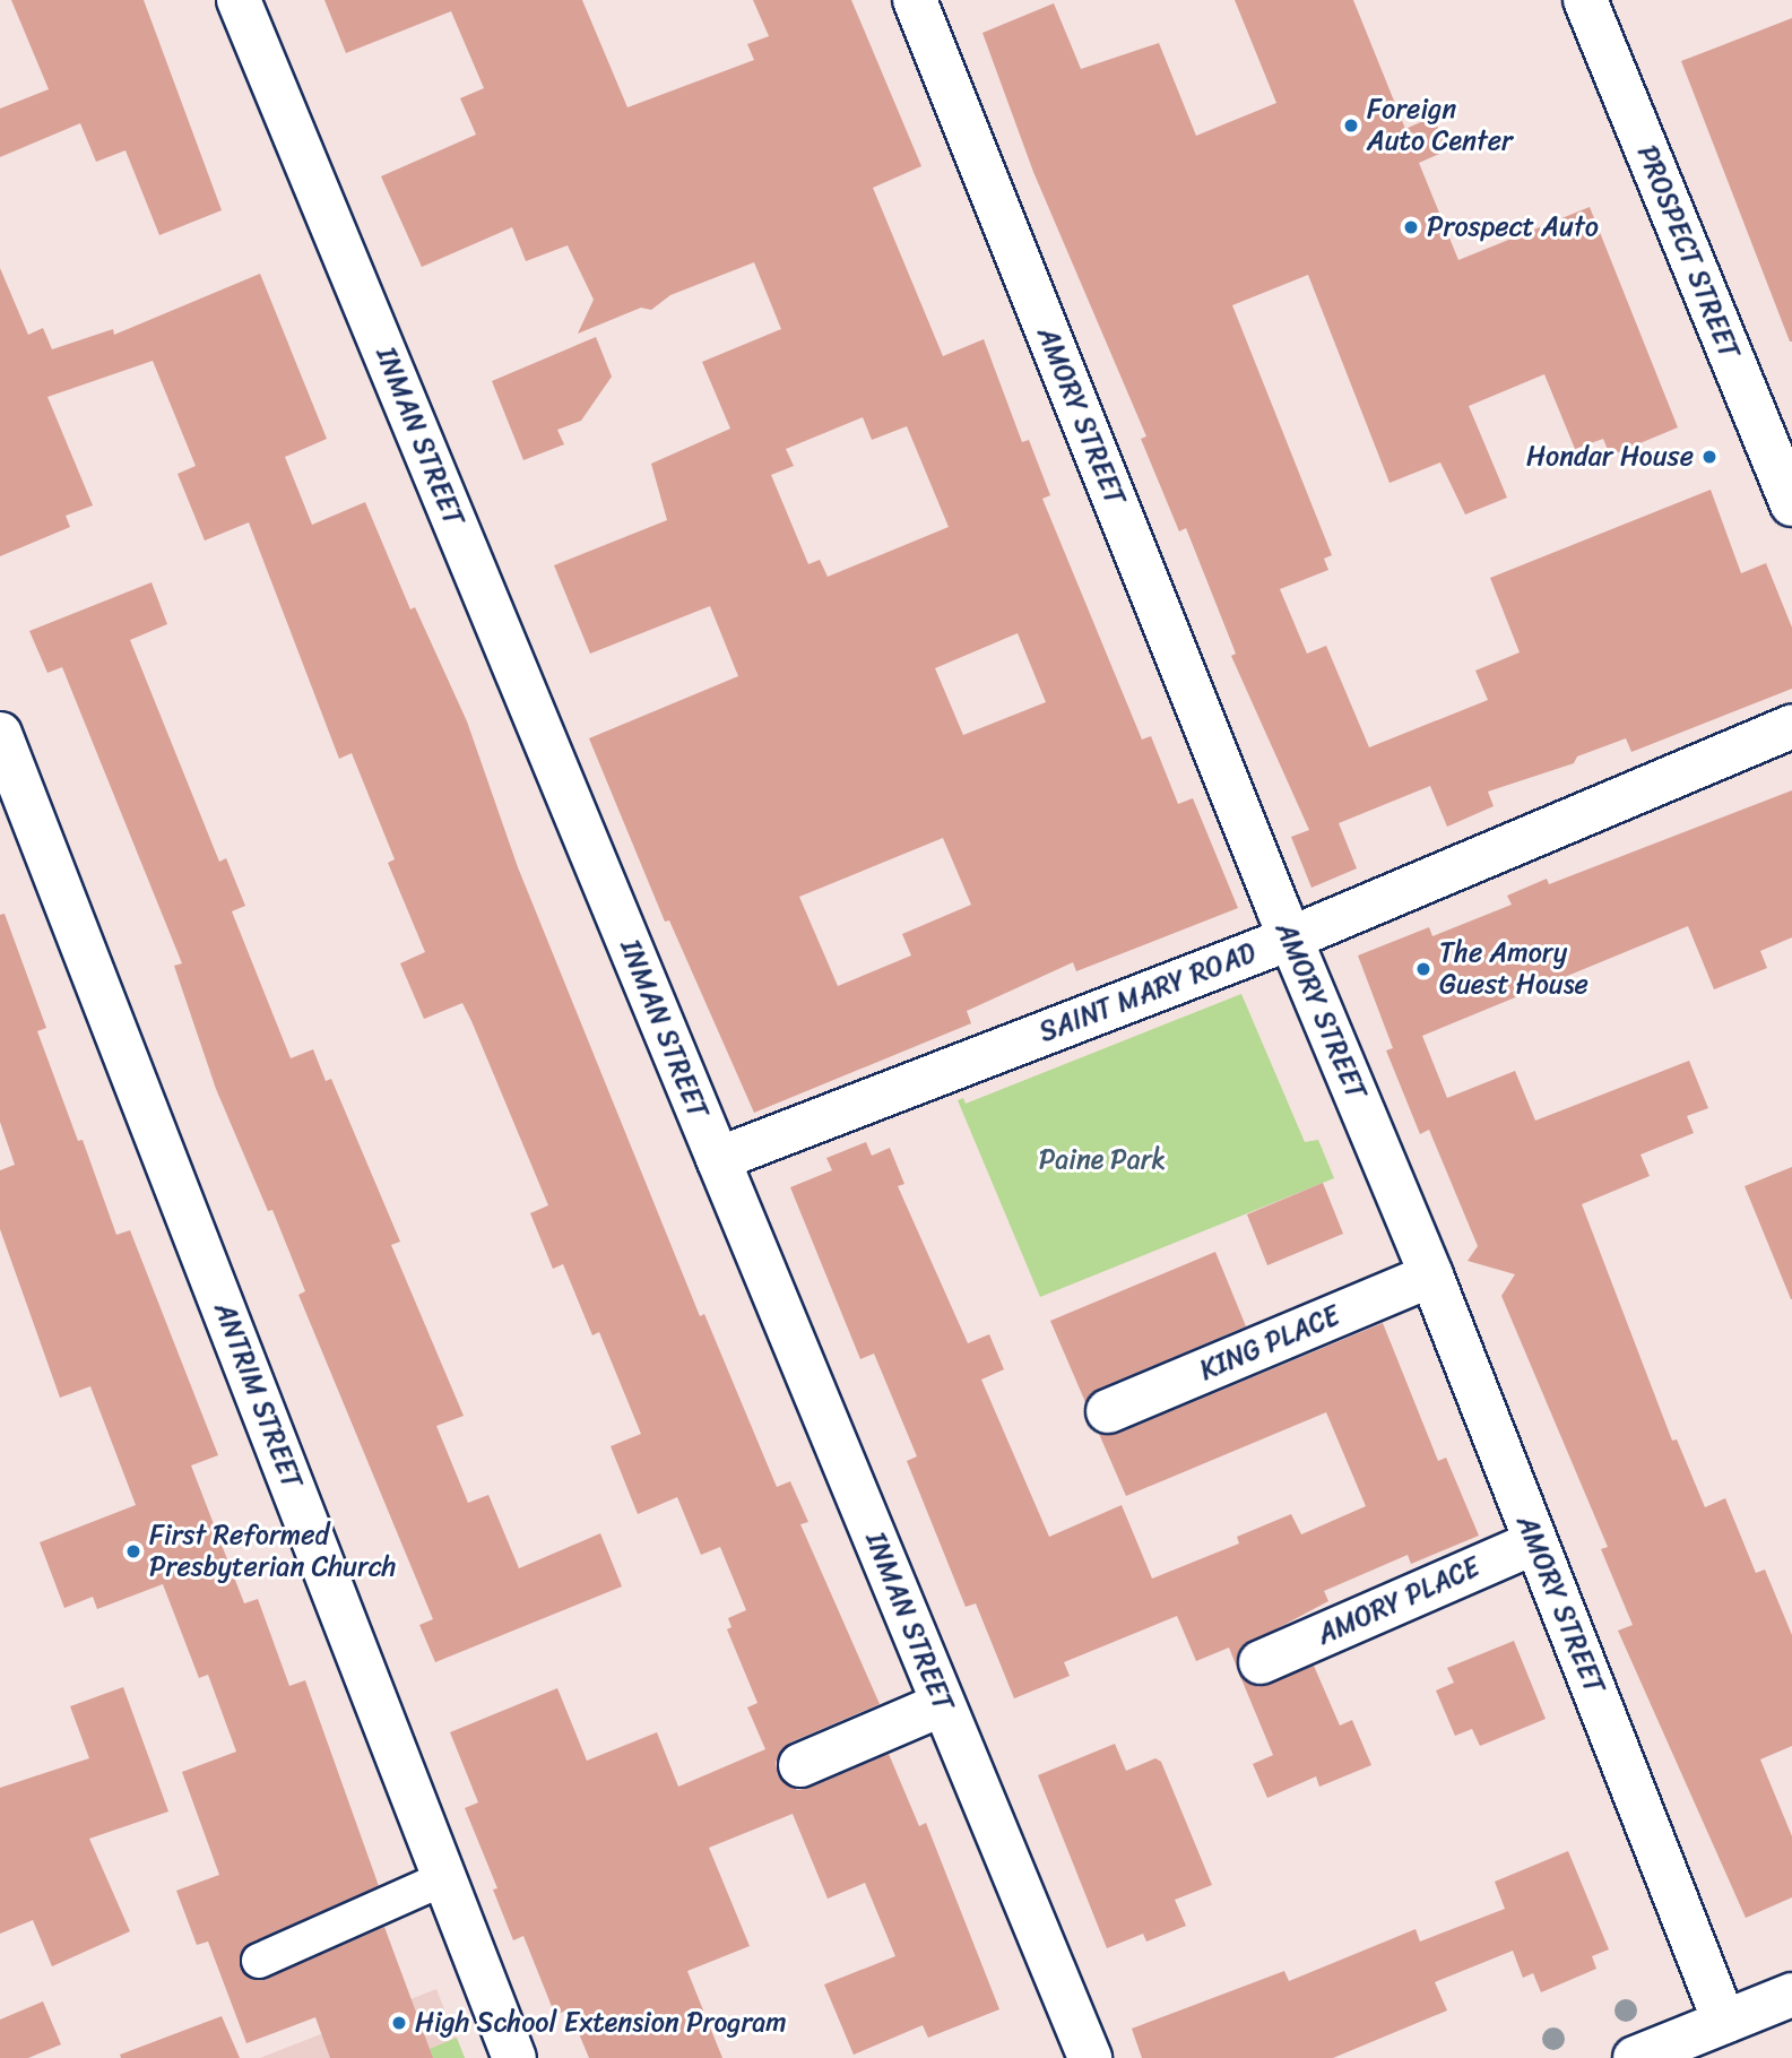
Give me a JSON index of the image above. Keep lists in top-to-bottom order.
{
  "streets": {
    "street": [
      "PROSPECT STREET",
      "AMORY STREET",
      "INMAN STREET",
      "SAINT MARY ROAD",
      "KING PLACE",
      "ANTRIM STREET",
      "AMORY PLACE"
    ]
  },
  "crossings": [
    ["AMORY STREET", "SAINT MARY ROAD"],
    ["AMORY STREET", "KING PLACE"],
    ["AMORY STREET", "AMORY PLACE"],
    ["INMAN STREET", "SAINT MARY ROAD"]
  ],
  "parks": ["Paine Park"],
  "places": [
    "Foreign Auto Center",
    "Prospect Auto",
    "Hondar House",
    "The Amory Guest House",
    "First Reformed Presbyterian Church",
    "High School Extension Program"
  ]
}
